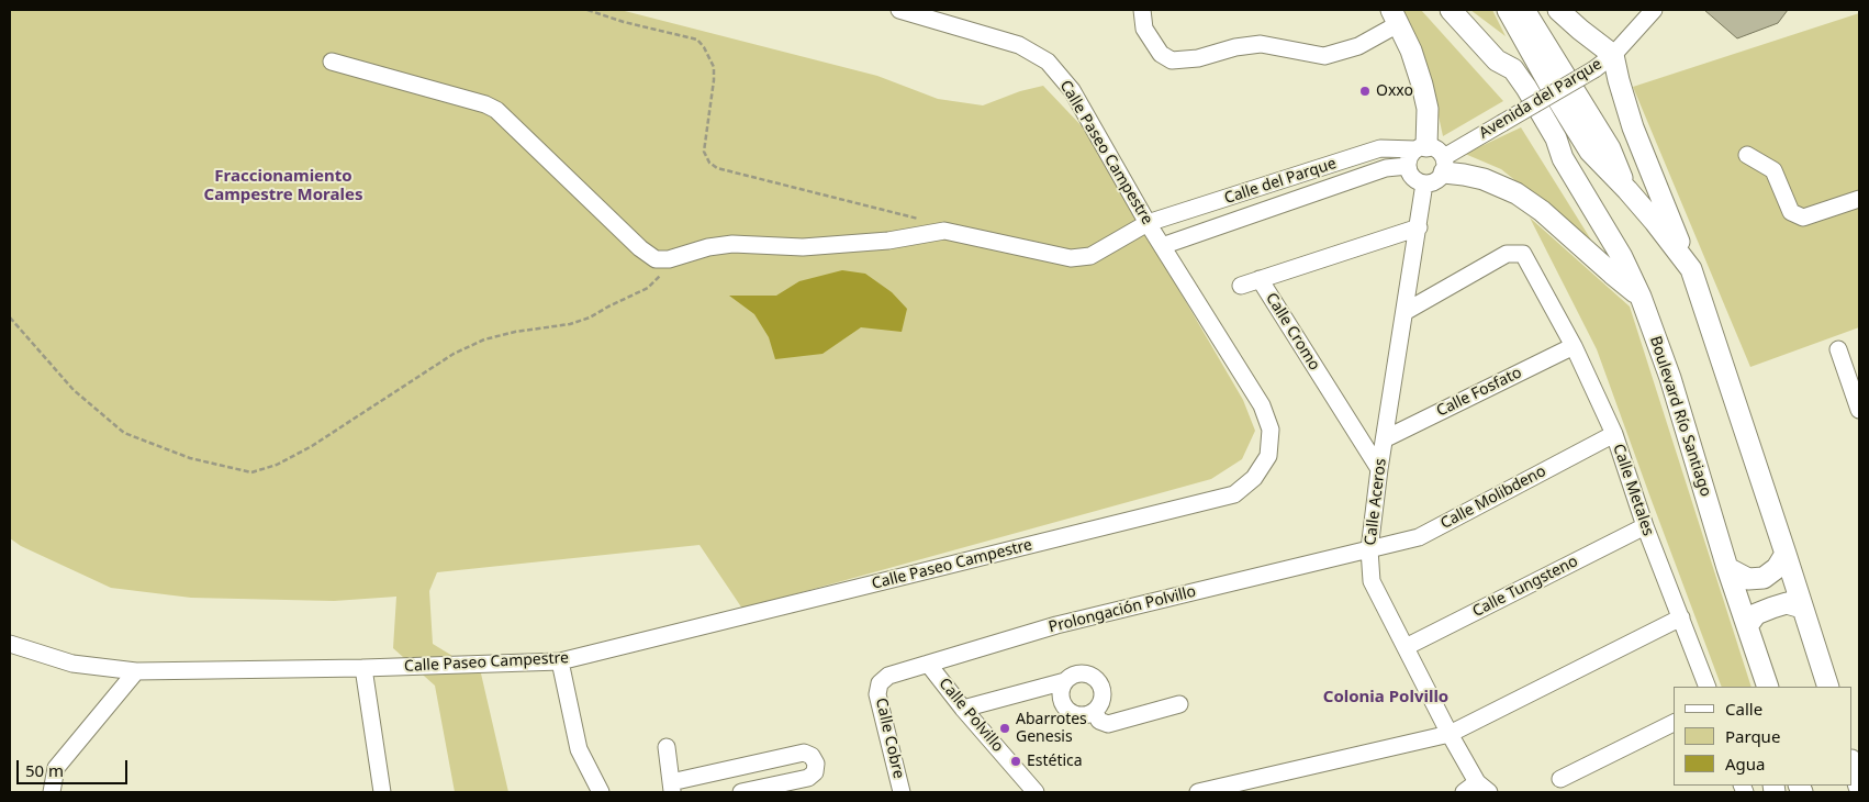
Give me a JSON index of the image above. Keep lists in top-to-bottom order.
{
  "streets": {
    "main road": ["Boulevard Río Santiago"],
    "street": [
      "Avenida del Parque",
      "Calle Paseo Campestre",
      "Calle del Parque",
      "Calle Cromo",
      "Calle Fosfato",
      "Calle Metales",
      "Calle Molibdeno",
      "Calle Aceros",
      "Calle Tungsteno",
      "Prolongación Polvillo",
      "Calle Polvillo",
      "Calle Cobre"
    ]
  },
  "crossings": [
    ["Avenida del Parque", "Calle del Parque"],
    ["Avenida del Parque", "Calle Aceros"],
    ["Calle Paseo Campestre", "Calle del Parque"],
    ["Calle del Parque", "Calle Aceros"],
    ["Calle Cromo", "Calle Aceros"],
    ["Calle Fosfato", "Calle Metales"],
    ["Calle Fosfato", "Calle Aceros"],
    ["Calle Metales", "Calle Molibdeno"],
    ["Calle Metales", "Calle Aceros"],
    ["Calle Metales", "Calle Tungsteno"],
    ["Calle Molibdeno", "Calle Aceros"],
    ["Calle Molibdeno", "Prolongación Polvillo"],
    ["Calle Aceros", "Calle Tungsteno"],
    ["Calle Aceros", "Prolongación Polvillo"],
    ["Prolongación Polvillo", "Calle Polvillo"],
    ["Prolongación Polvillo", "Calle Cobre"]
  ],
  "districts": ["Fraccionamiento Campestre Morales", "Colonia Polvillo"],
  "places": ["Oxxo", "Abarrotes Genesis", "Estética"],
  "legend": ["Calle", "Parque", "Agua"],
  "scale_bar": "50 m"
}
